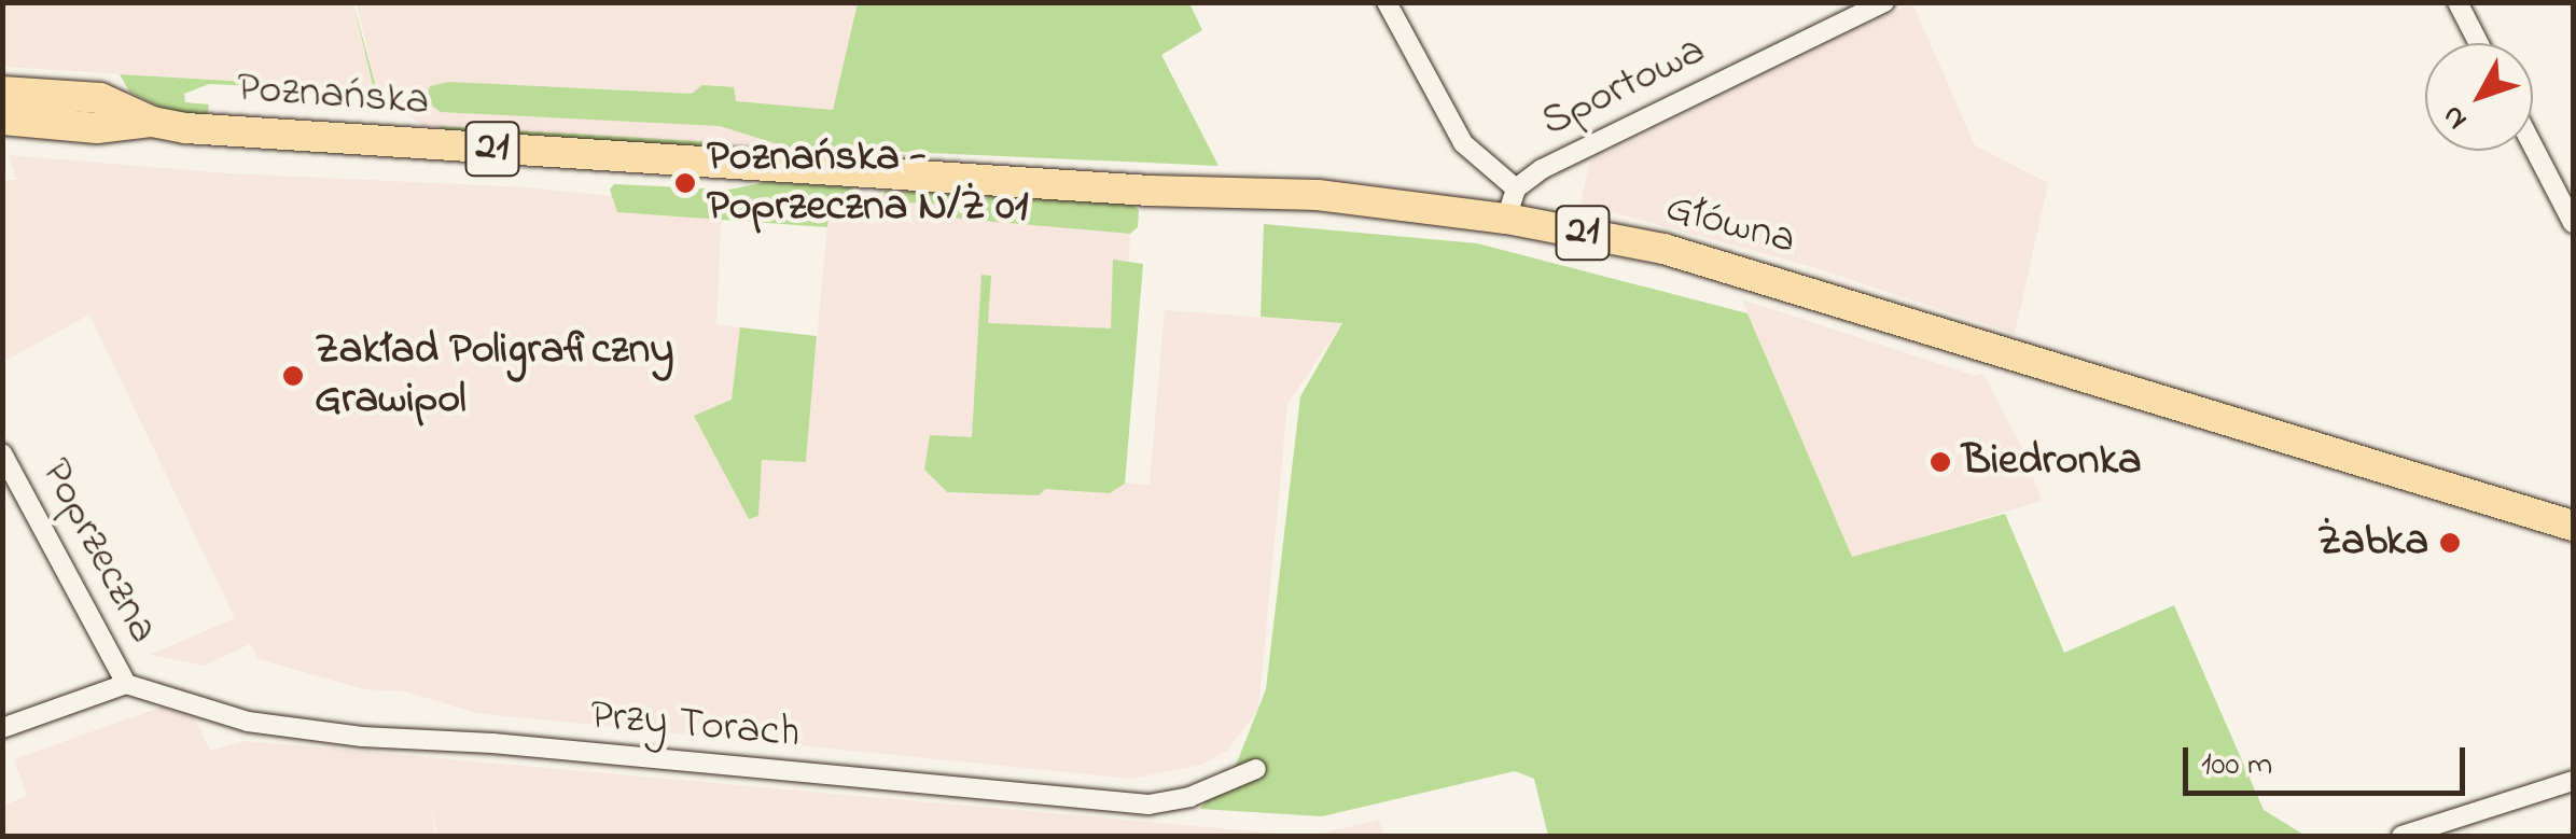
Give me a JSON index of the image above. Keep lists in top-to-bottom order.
{
  "streets": {
    "main road": ["Poznańska", "21", "Główna"],
    "street": ["Sportowa", "Poprzeczna", "Przy Torach"]
  },
  "crossings": [
    ["Poznańska", "Główna"],
    ["Poprzeczna", "Przy Torach"]
  ],
  "places": [
    "Poznańska - Poprzeczna N/Ż 01",
    "Zakład Poligraficzny Grawipol",
    "Biedronka",
    "Żabka"
  ],
  "scale_bar": "100 m",
  "north": "bottom left"
}
